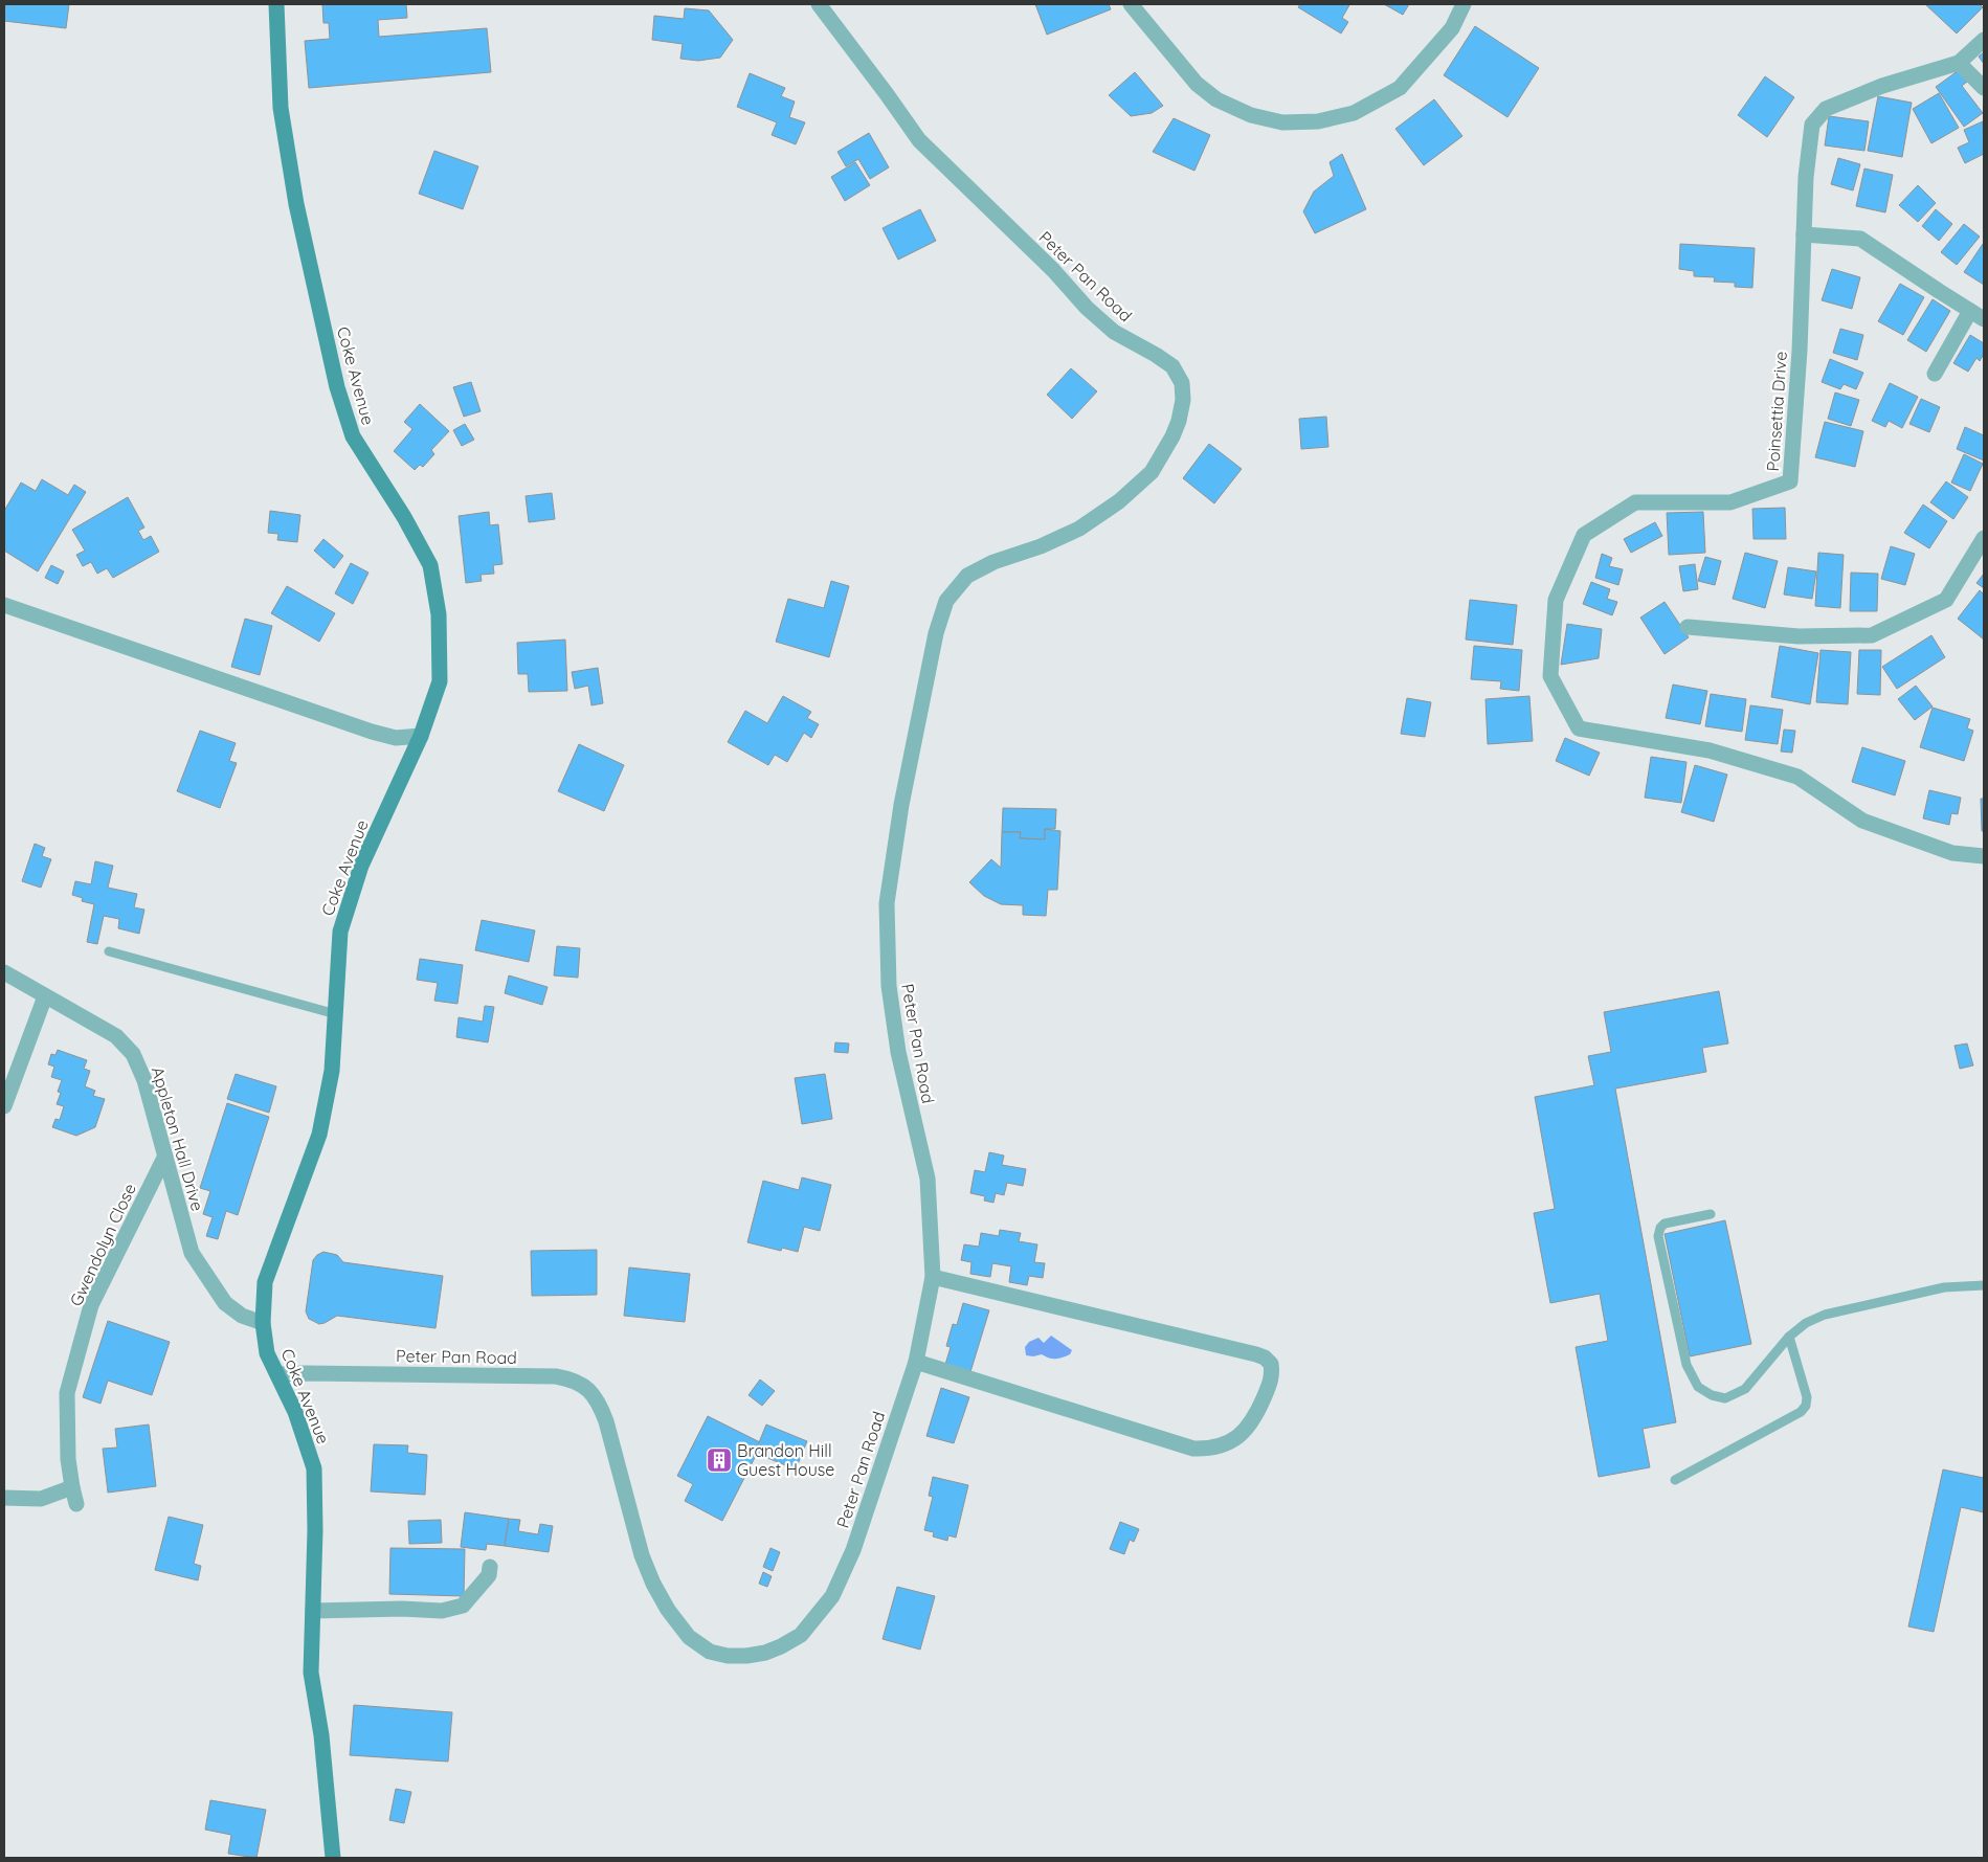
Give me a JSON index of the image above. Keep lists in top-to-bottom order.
{
  "streets": {
    "street": [
      "Peter Pan Road",
      "Coke Avenue",
      "Poinsettia Drive",
      "Appleton Hall Drive",
      "Gwendolyn Close"
    ]
  },
  "crossings": [
    ["Peter Pan Road", "Coke Avenue"],
    ["Coke Avenue", "Appleton Hall Drive"],
    ["Appleton Hall Drive", "Gwendolyn Close"]
  ],
  "places": {
    "building": ["Brandon Hill Guest House"]
  }
}
